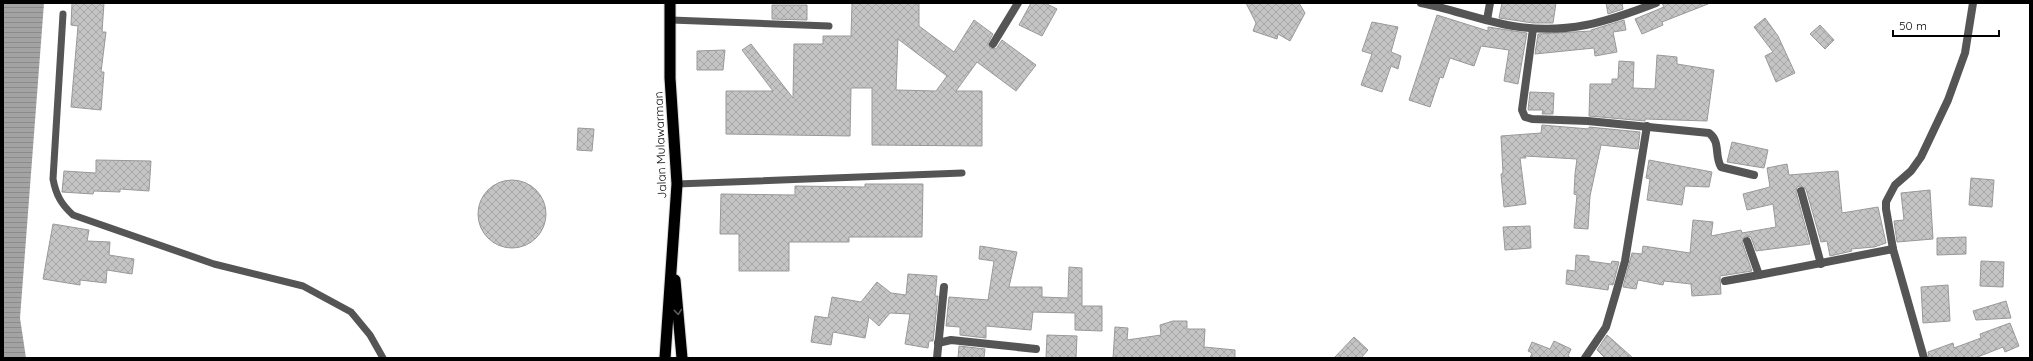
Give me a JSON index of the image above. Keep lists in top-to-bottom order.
{
  "streets": {
    "highway": ["Jalan Mulawarman"]
  },
  "scale_bar": "50 m"
}
